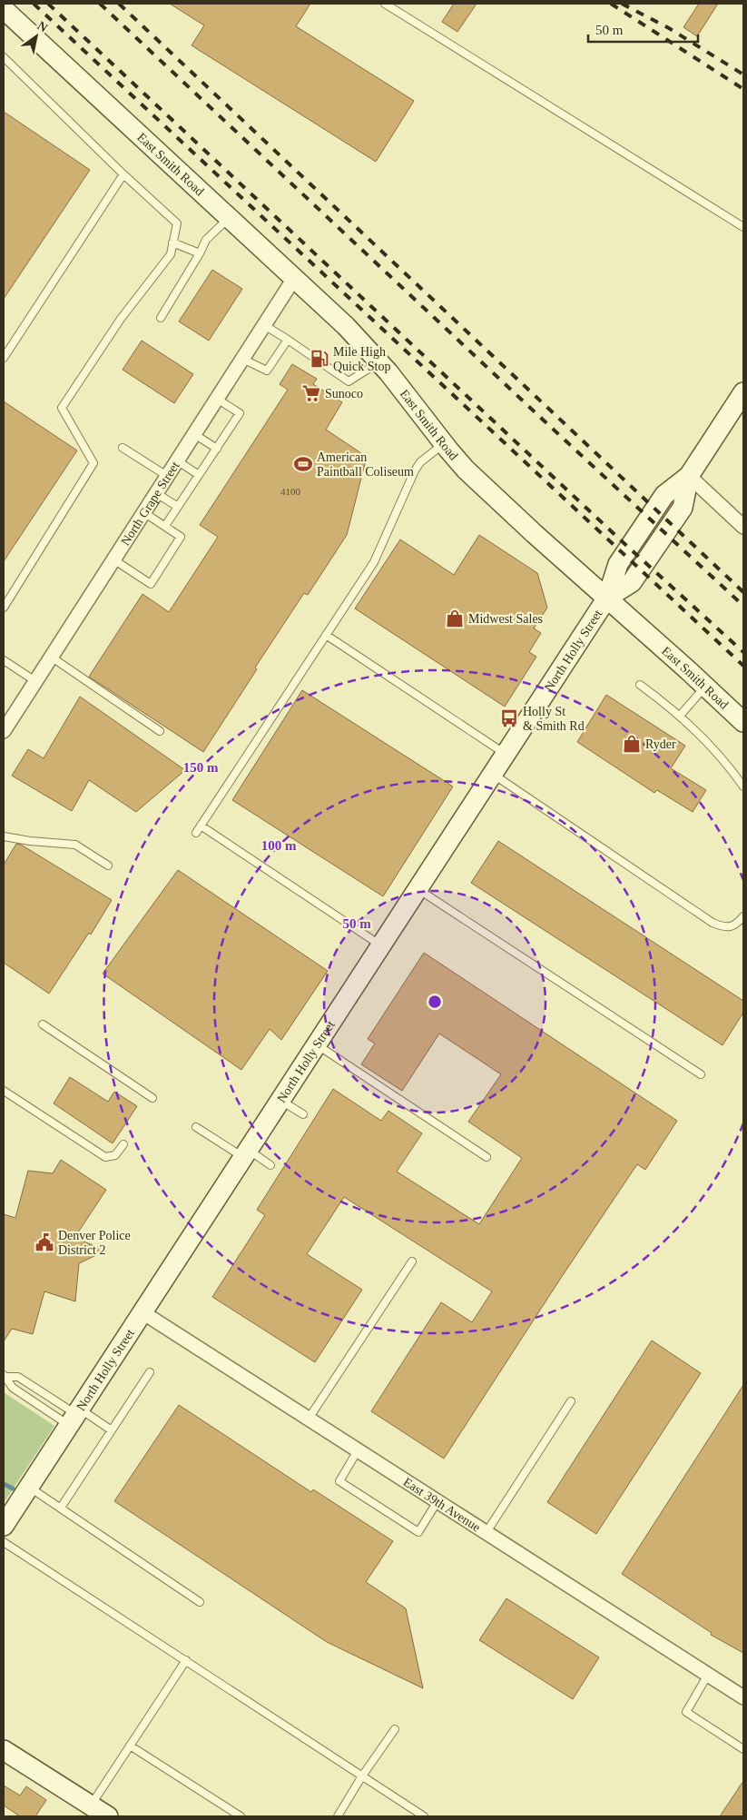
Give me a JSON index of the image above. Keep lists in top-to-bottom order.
{
  "streets": {
    "street": [
      "East Smith Road",
      "North Grape Street",
      "North Holly Street",
      "East 39th Avenue"
    ]
  },
  "crossings": [
    ["East Smith Road", "North Grape Street"],
    ["East Smith Road", "North Holly Street"],
    ["North Holly Street", "East 39th Avenue"]
  ],
  "places": {
    "fuel station": ["Mile High Quick Stop"],
    "supermarket": ["Sunoco"],
    "sports": ["American Paintball Coliseum"],
    "shop": ["Midwest Sales", "Ryder"],
    "bus stop": ["Holly St & Smith Rd"],
    "public building": ["Denver Police District 2"]
  },
  "house_numbers": ["4100"],
  "scale_bar": "50 m",
  "north": "top right",
  "rings": ["150 m", "100 m", "50 m"]
}
